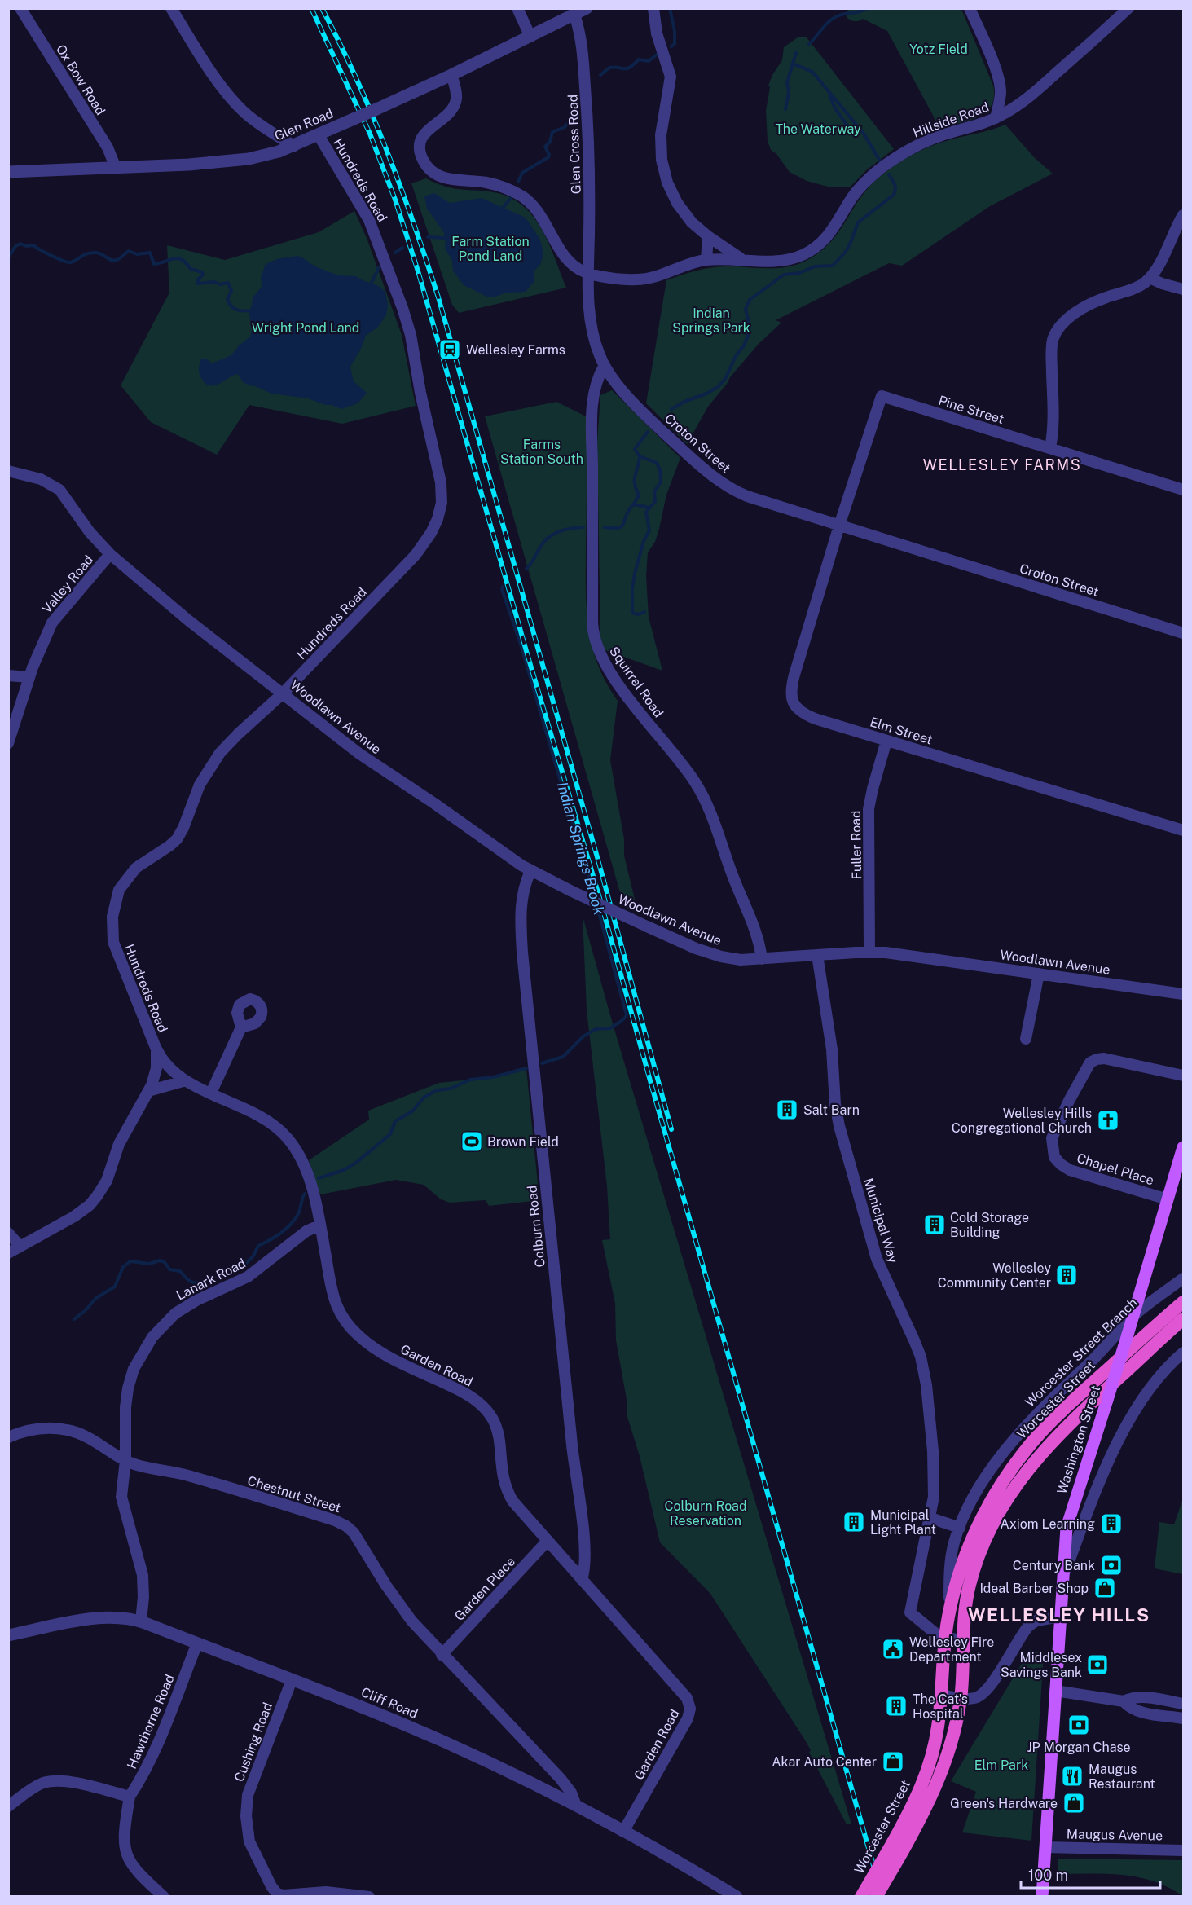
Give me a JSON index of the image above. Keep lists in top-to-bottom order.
{
  "streets": {
    "highway": ["Worcester Street"],
    "main road": ["Washington Street"],
    "street": [
      "Ox Bow Road",
      "Hillside Road",
      "Glen Road",
      "Glen Cross Road",
      "Hundreds Road",
      "Pine Street",
      "Croton Street",
      "Valley Road",
      "Squirrel Road",
      "Woodlawn Avenue",
      "Elm Street",
      "Fuller Road",
      "Chapel Place",
      "Municipal Way",
      "Colburn Road",
      "Lanark Road",
      "Worcester Street Branch",
      "Garden Road",
      "Chestnut Street",
      "Garden Place",
      "Cliff Road",
      "Hawthorne Road",
      "Cushing Road",
      "Maugus Avenue"
    ]
  },
  "crossings": [
    ["Ox Bow Road", "Glen Road"],
    ["Hillside Road", "Glen Cross Road"],
    ["Hillside Road", "Croton Street"],
    ["Glen Road", "Glen Cross Road"],
    ["Glen Road", "Hundreds Road"],
    ["Glen Cross Road", "Croton Street"],
    ["Hundreds Road", "Woodlawn Avenue"],
    ["Hundreds Road", "Garden Road"],
    ["Pine Street", "Croton Street"],
    ["Pine Street", "Elm Street"],
    ["Croton Street", "Squirrel Road"],
    ["Croton Street", "Elm Street"],
    ["Valley Road", "Woodlawn Avenue"],
    ["Squirrel Road", "Woodlawn Avenue"],
    ["Woodlawn Avenue", "Fuller Road"],
    ["Woodlawn Avenue", "Municipal Way"],
    ["Woodlawn Avenue", "Colburn Road"],
    ["Elm Street", "Fuller Road"],
    ["Chapel Place", "Washington Street"],
    ["Municipal Way", "Worcester Street"],
    ["Colburn Road", "Garden Road"],
    ["Lanark Road", "Garden Road"],
    ["Lanark Road", "Chestnut Street"],
    ["Worcester Street Branch", "Worcester Street"],
    ["Worcester Street Branch", "Washington Street"],
    ["Garden Road", "Garden Place"],
    ["Garden Road", "Cliff Road"],
    ["Washington Street", "Maugus Avenue"],
    ["Chestnut Street", "Garden Place"],
    ["Chestnut Street", "Cliff Road"],
    ["Cliff Road", "Hawthorne Road"],
    ["Cliff Road", "Cushing Road"]
  ],
  "districts": ["WELLESLEY FARMS", "WELLESLEY HILLS"],
  "water": ["Indian Springs Brook"],
  "parks": [
    "Yotz Field",
    "The Waterway",
    "Farm Station Pond Land",
    "Indian Springs Park",
    "Wright Pond Land",
    "Farms Station South",
    "Colburn Road Reservation",
    "Elm Park"
  ],
  "places": {
    "station": ["Wellesley Farms"],
    "building": [
      "Salt Barn",
      "Cold Storage Building",
      "Wellesley Community Center",
      "Municipal Light Plant",
      "Axiom Learning",
      "The Cat's Hospital"
    ],
    "church": ["Wellesley Hills Congregational Church"],
    "sports": ["Brown Field"],
    "bank": ["Century Bank", "Middlesex Savings Bank", "JP Morgan Chase"],
    "shop": ["Ideal Barber Shop", "Akar Auto Center", "Green's Hardware"],
    "public building": ["Wellesley Fire Department"],
    "restaurant": ["Maugus Restaurant"]
  },
  "scale_bar": "100 m"
}
